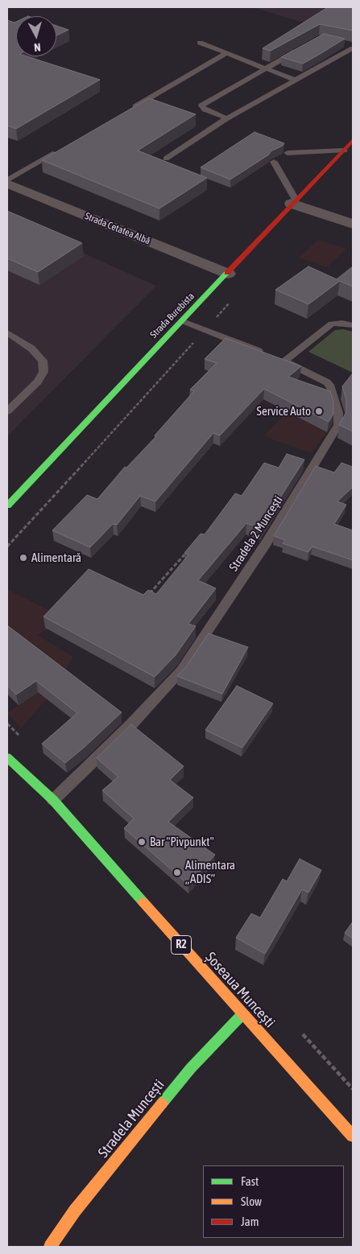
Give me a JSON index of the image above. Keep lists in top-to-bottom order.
{
  "streets": {
    "main road": [
      "Strada Burebista",
      "R2",
      "Șoseaua Muncești",
      "Stradela Muncești"
    ],
    "street": ["Strada Cetatea Albă"],
    "lane": ["Stradela 2 Muncești"]
  },
  "crossings": [
    ["Strada Cetatea Albă", "Strada Burebista"],
    ["Strada Burebista", "Stradela 2 Muncești"],
    ["Stradela 2 Muncești", "Șoseaua Muncești"],
    ["Șoseaua Muncești", "Stradela Muncești"]
  ],
  "places": [
    "Service Auto",
    "Alimentară",
    "Bar \"Pivpunkt\"",
    "Alimentara „ADIS”"
  ],
  "legend": ["Fast", "Slow", "Jam"],
  "north": "bottom"
}
